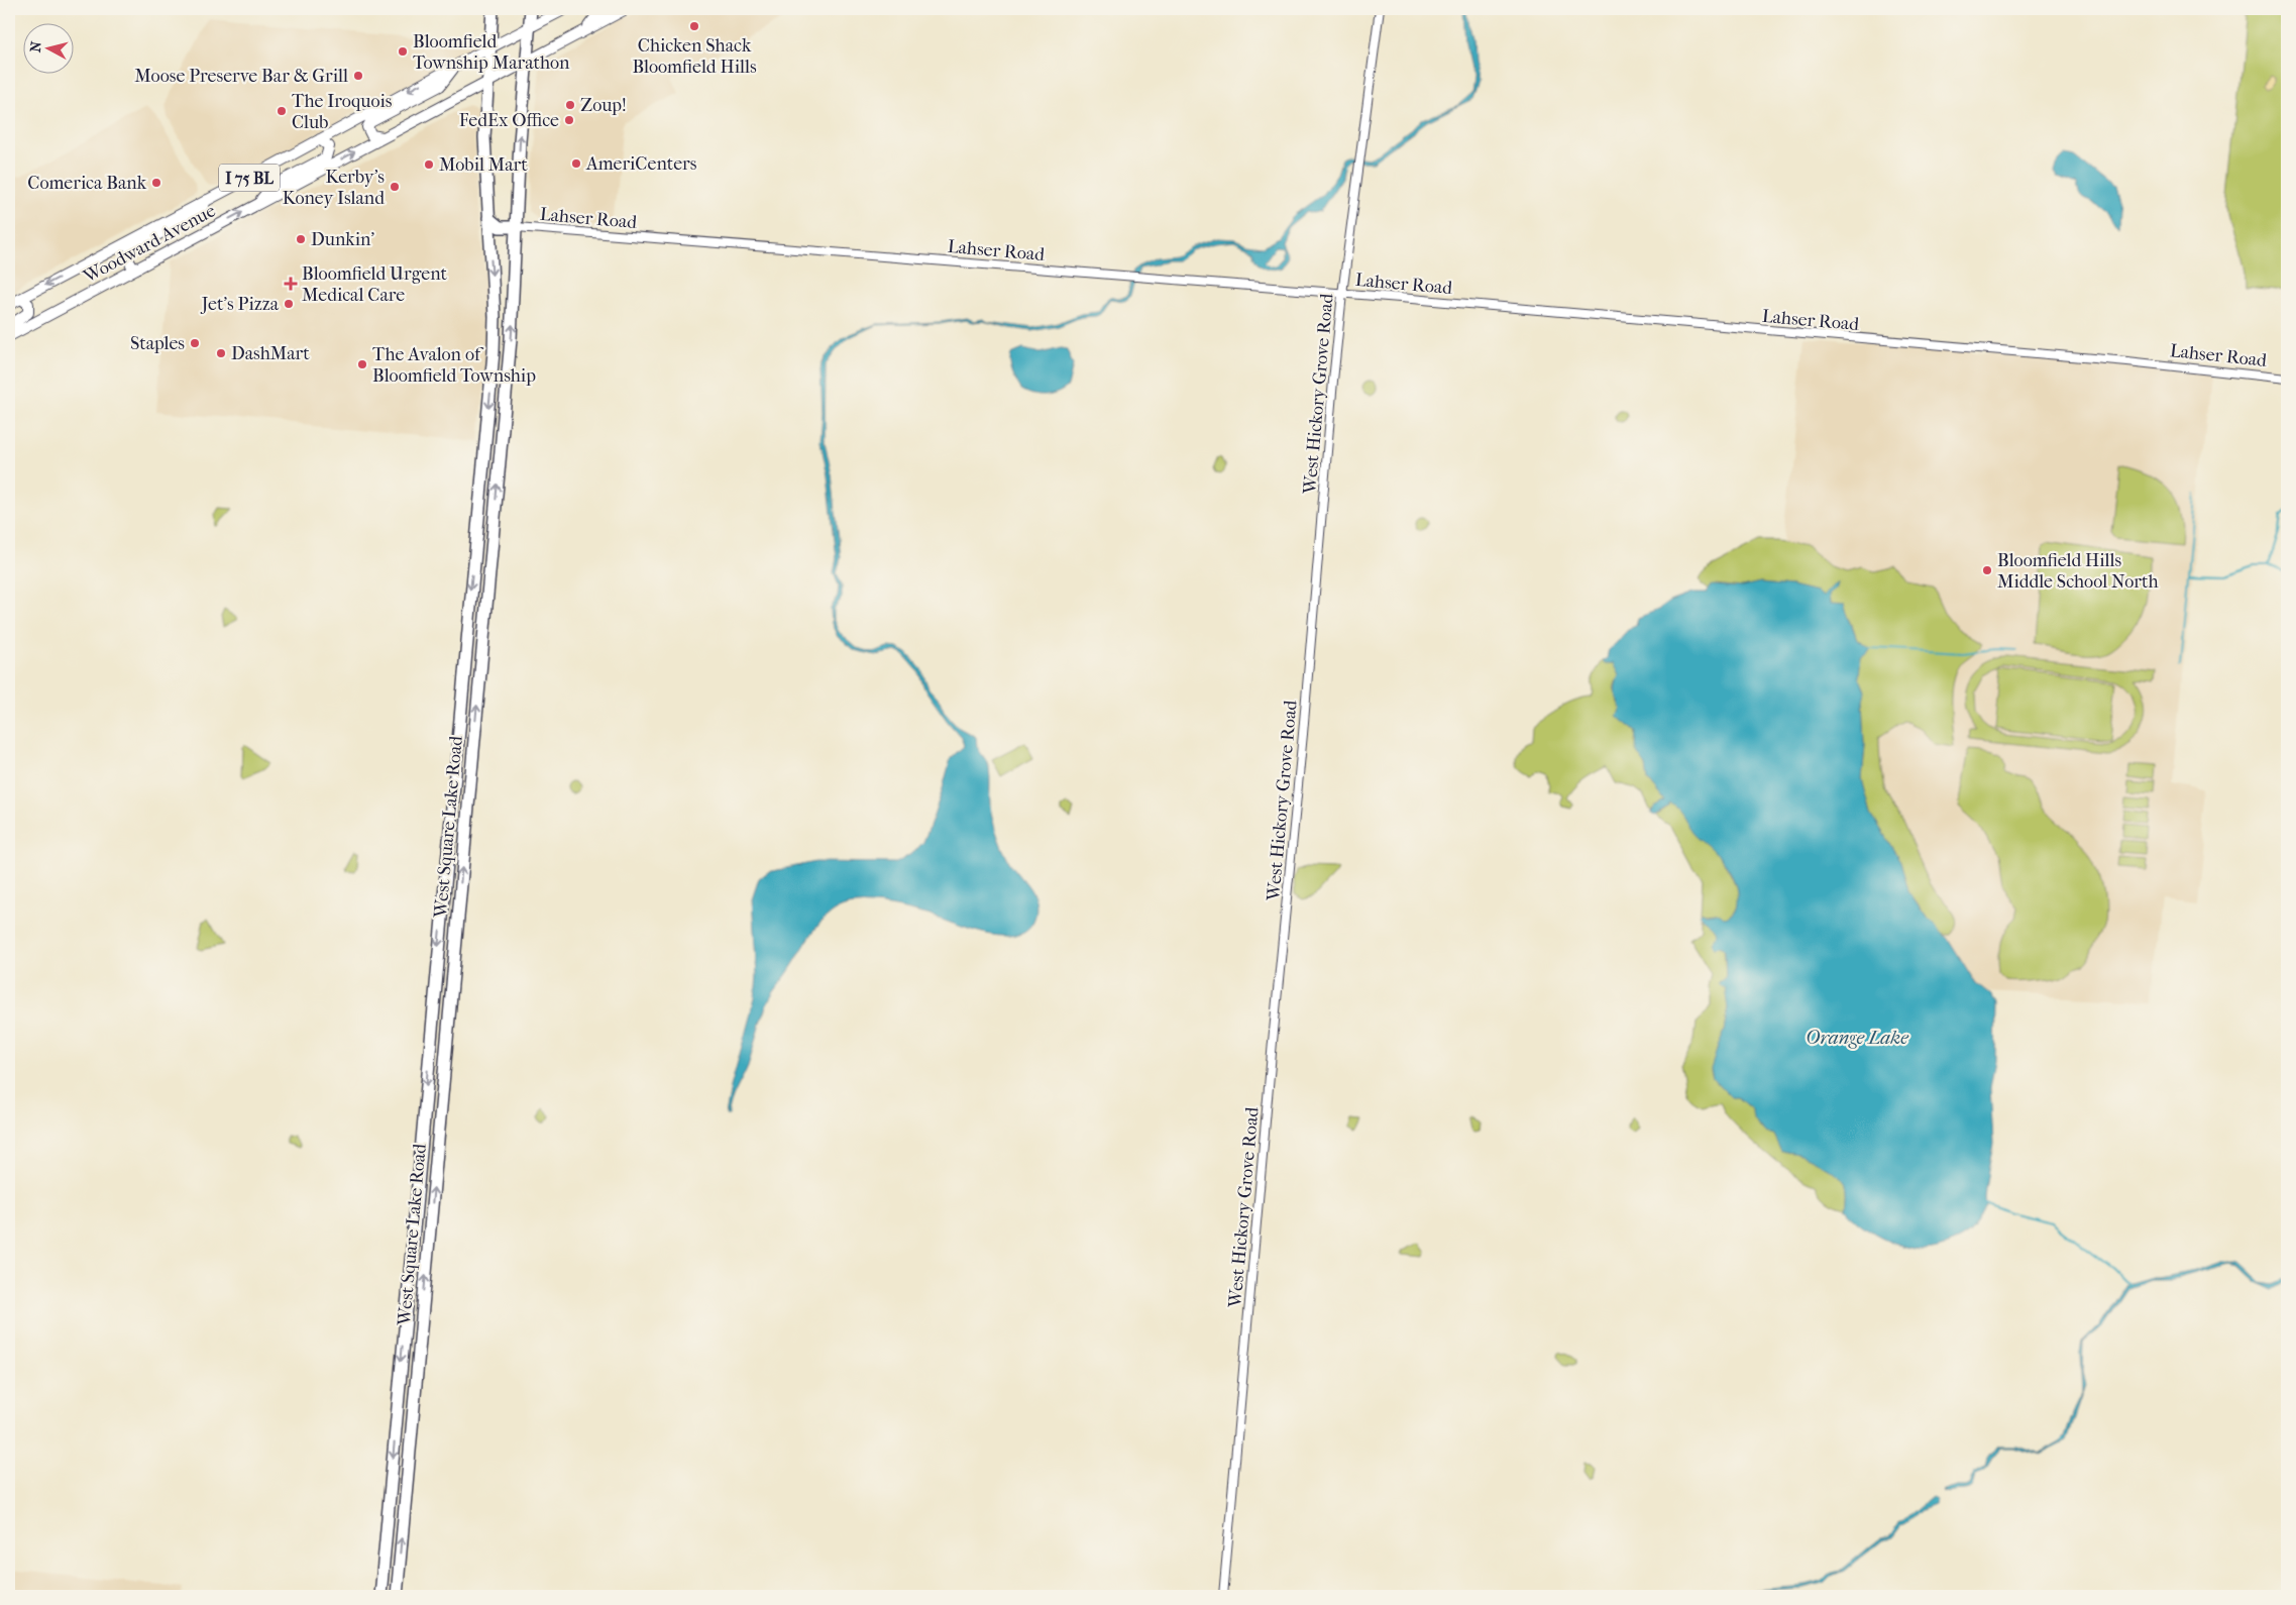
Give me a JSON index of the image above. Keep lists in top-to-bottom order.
{
  "streets": {
    "highway": ["West Square Lake Road"],
    "main road": ["I 75 BL", "Woodward Avenue"],
    "street": ["Lahser Road", "West Hickory Grove Road"]
  },
  "crossings": [
    ["Lahser Road", "West Hickory Grove Road"],
    ["Lahser Road", "West Square Lake Road"],
    ["Woodward Avenue", "West Square Lake Road"]
  ],
  "water": ["Orange Lake"],
  "places": {
    "other": [
      "Chicken Shack Bloomfield Hills",
      "Bloomfield Township Marathon",
      "Moose Preserve Bar & Grill",
      "Zoup!",
      "The Iroquois Club",
      "FedEx Office",
      "AmeriCenters",
      "Mobil Mart",
      "Comerica Bank",
      "Kerby's Koney Island",
      "Dunkin'",
      "Jet's Pizza",
      "Staples",
      "DashMart",
      "The Avalon of Bloomfield Township",
      "Bloomfield Hills Middle School North"
    ],
    "health": ["Bloomfield Urgent Medical Care"]
  },
  "north": "left"
}
